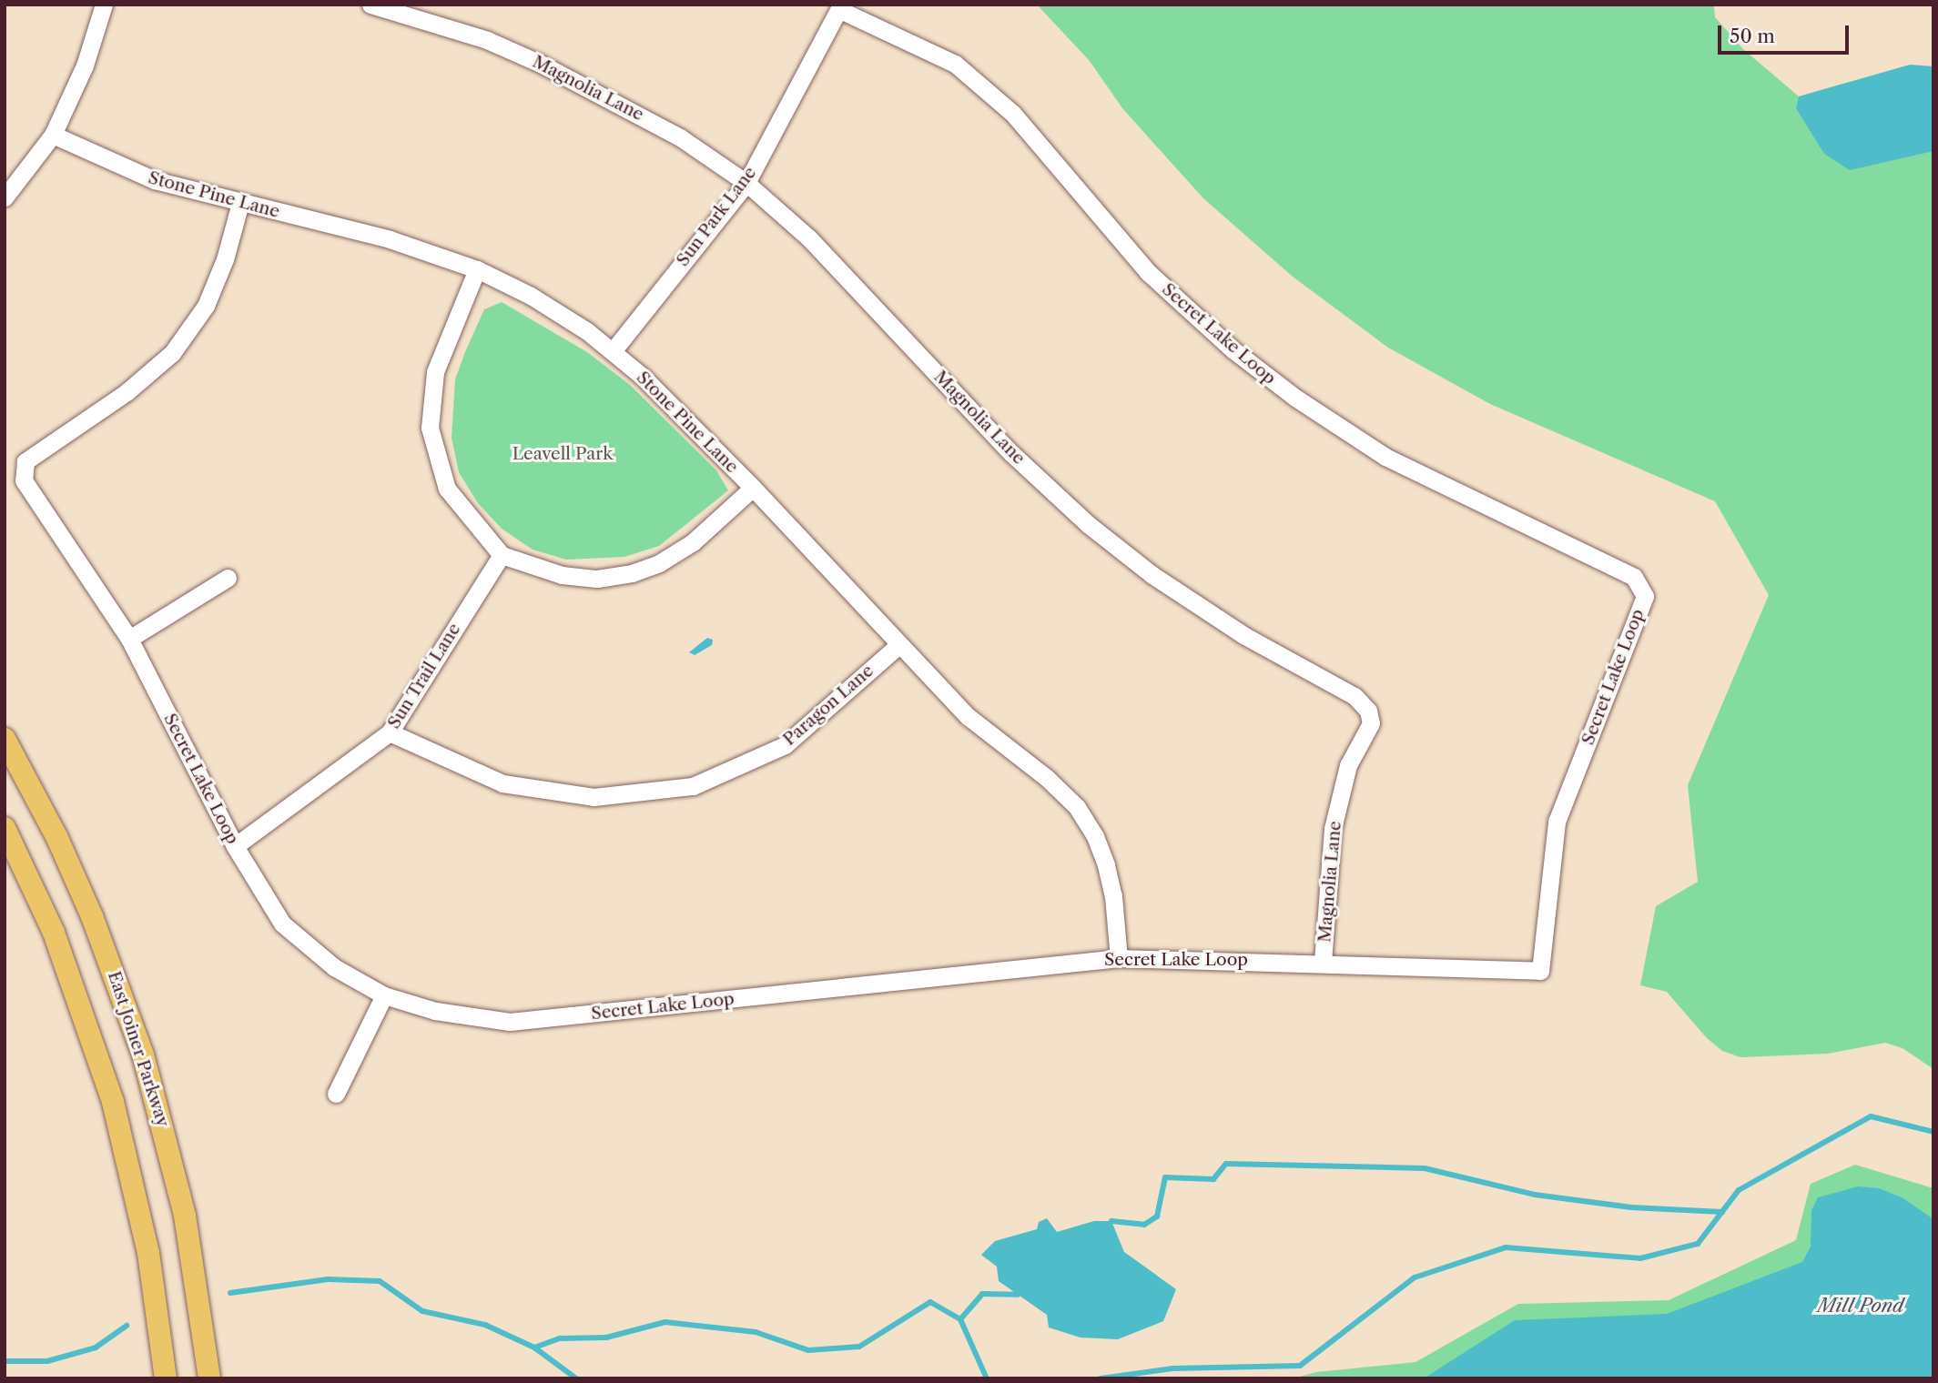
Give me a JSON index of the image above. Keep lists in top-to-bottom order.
{
  "streets": {
    "main road": ["East Joiner Parkway"],
    "street": [
      "Magnolia Lane",
      "Stone Pine Lane",
      "Sun Park Lane",
      "Secret Lake Loop",
      "Sun Trail Lane",
      "Paragon Lane"
    ]
  },
  "crossings": [
    ["Magnolia Lane", "Sun Park Lane"],
    ["Magnolia Lane", "Secret Lake Loop"],
    ["Stone Pine Lane", "Sun Park Lane"],
    ["Stone Pine Lane", "Secret Lake Loop"],
    ["Stone Pine Lane", "Paragon Lane"],
    ["Sun Park Lane", "Secret Lake Loop"],
    ["Secret Lake Loop", "Sun Trail Lane"],
    ["Sun Trail Lane", "Paragon Lane"]
  ],
  "water": ["Mill Pond"],
  "parks": ["Leavell Park"],
  "scale_bar": "50 m"
}
